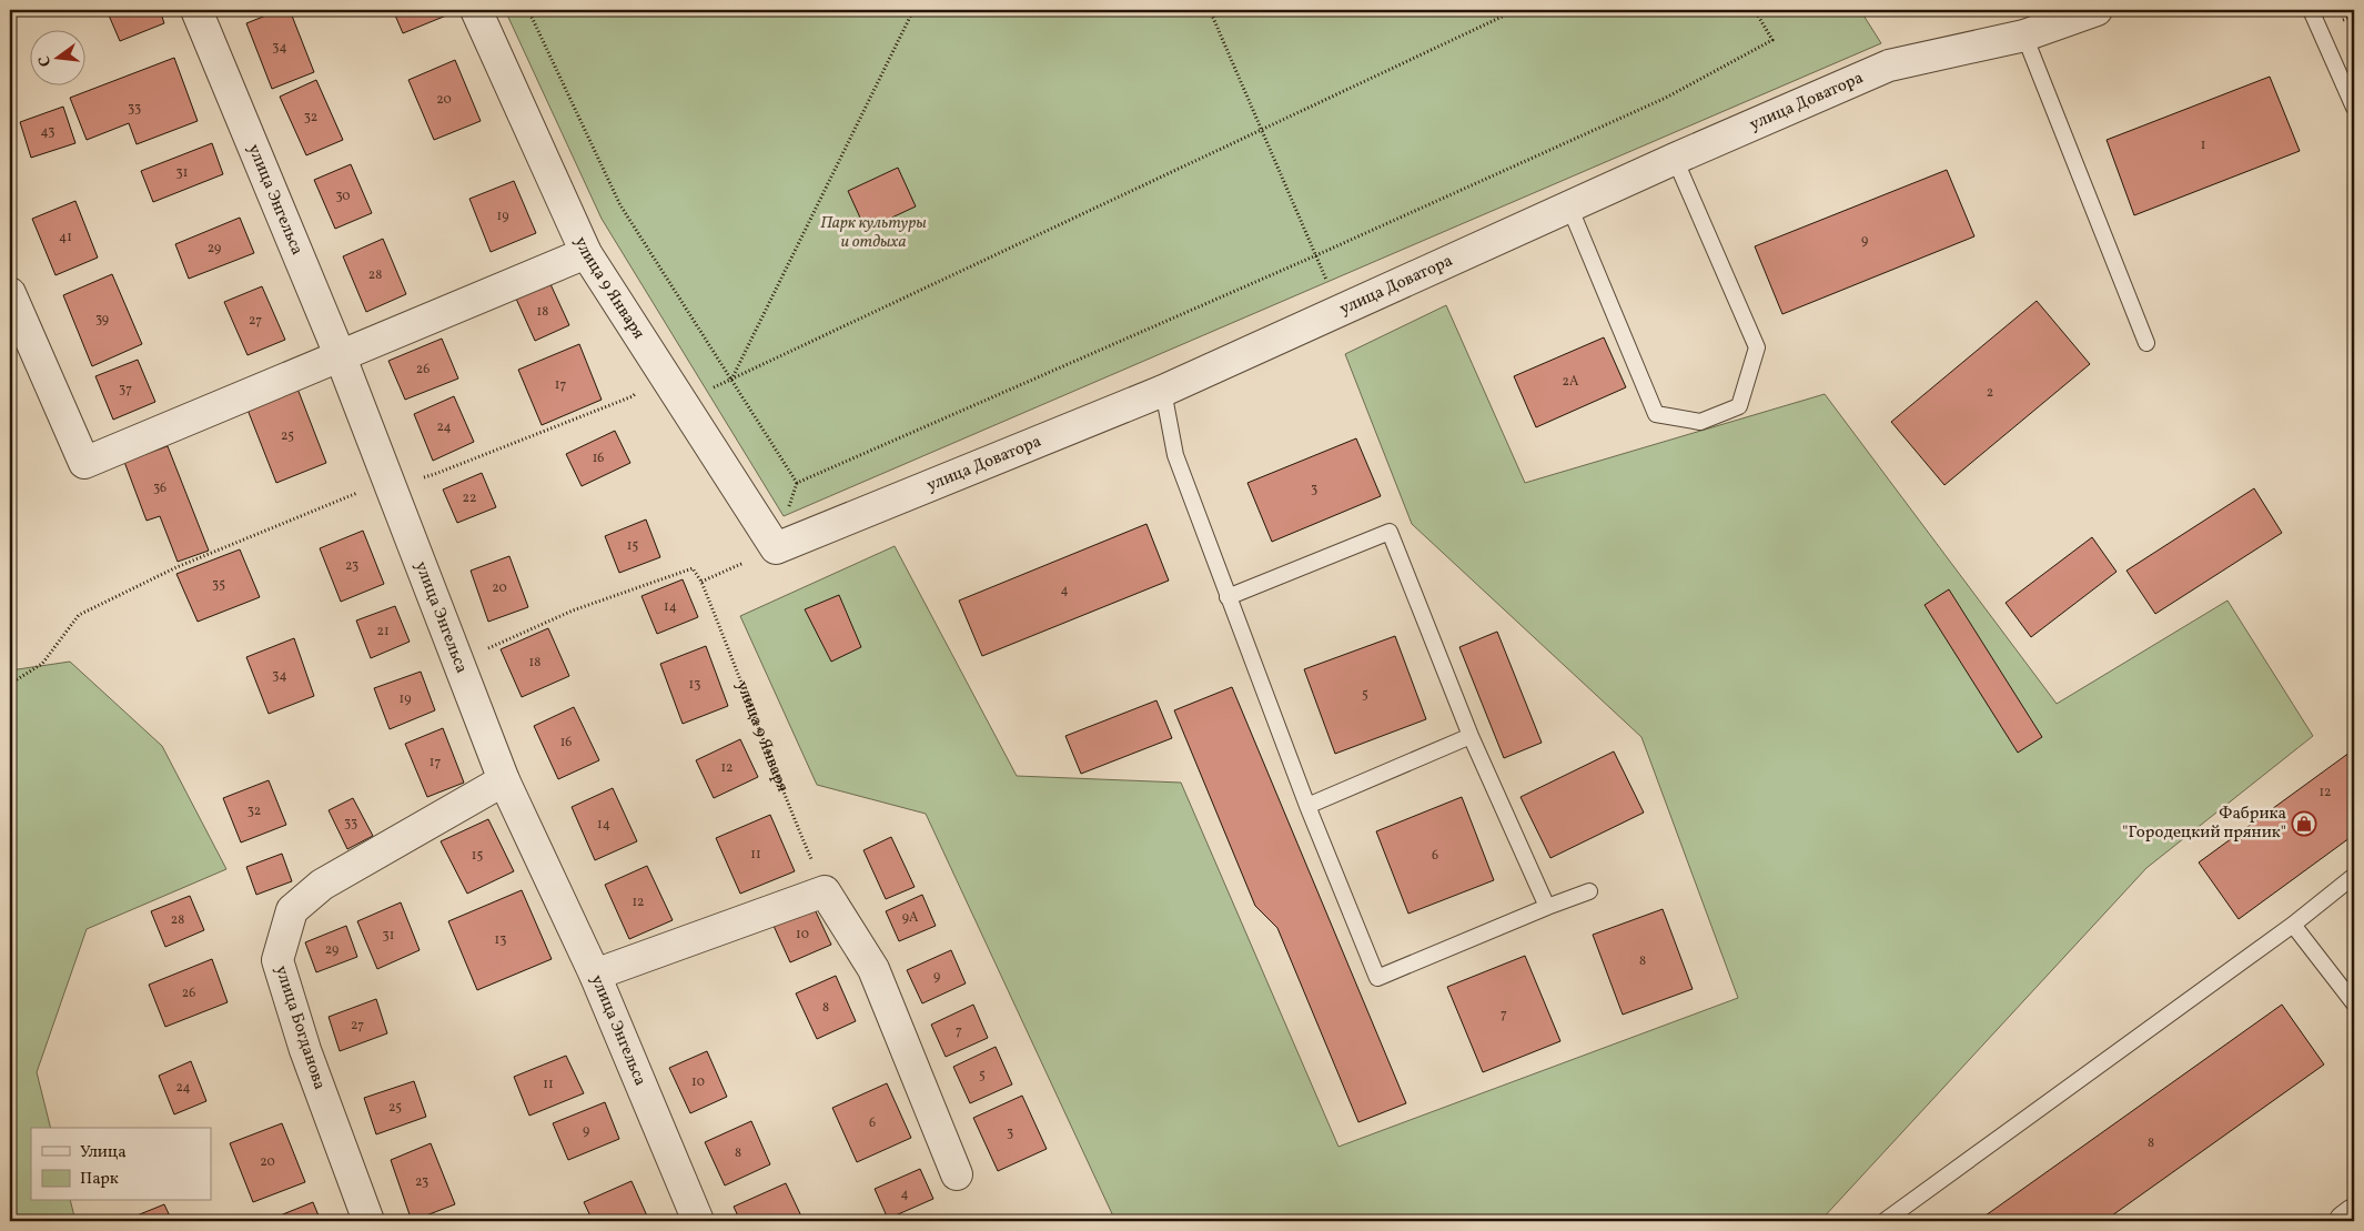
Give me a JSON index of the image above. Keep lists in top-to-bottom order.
{
  "streets": {
    "street": [
      "улица Доватора",
      "улица Энгельса",
      "улица 9 Января",
      "улица Богданова"
    ]
  },
  "crossings": [
    ["улица Доватора", "улица 9 Января"],
    ["улица Энгельса", "улица Богданова"]
  ],
  "parks": ["Парк культуры и отдыха"],
  "places": {
    "shop": ["Фабрика \"Городецкий пряник\""]
  },
  "house_numbers": [
    "34",
    "20",
    "33",
    "32",
    "43",
    "1",
    "31",
    "30",
    "19",
    "41",
    "9",
    "29",
    "28",
    "18",
    "39",
    "27",
    "26",
    "2А",
    "17",
    "37",
    "2",
    "24",
    "25",
    "16",
    "36",
    "3",
    "22",
    "15",
    "23",
    "35",
    "20",
    "4",
    "14",
    "21",
    "18",
    "34",
    "13",
    "5",
    "19",
    "16",
    "17",
    "12",
    "12",
    "32",
    "33",
    "14",
    "11",
    "15",
    "6",
    "12",
    "9А",
    "28",
    "10",
    "31",
    "13",
    "29",
    "8",
    "9",
    "26",
    "8",
    "7",
    "27",
    "7",
    "5",
    "10",
    "11",
    "24",
    "25",
    "6",
    "9",
    "3",
    "8",
    "8",
    "20",
    "23",
    "4"
  ],
  "legend": ["Улица", "Парк"],
  "north": "left"
}
